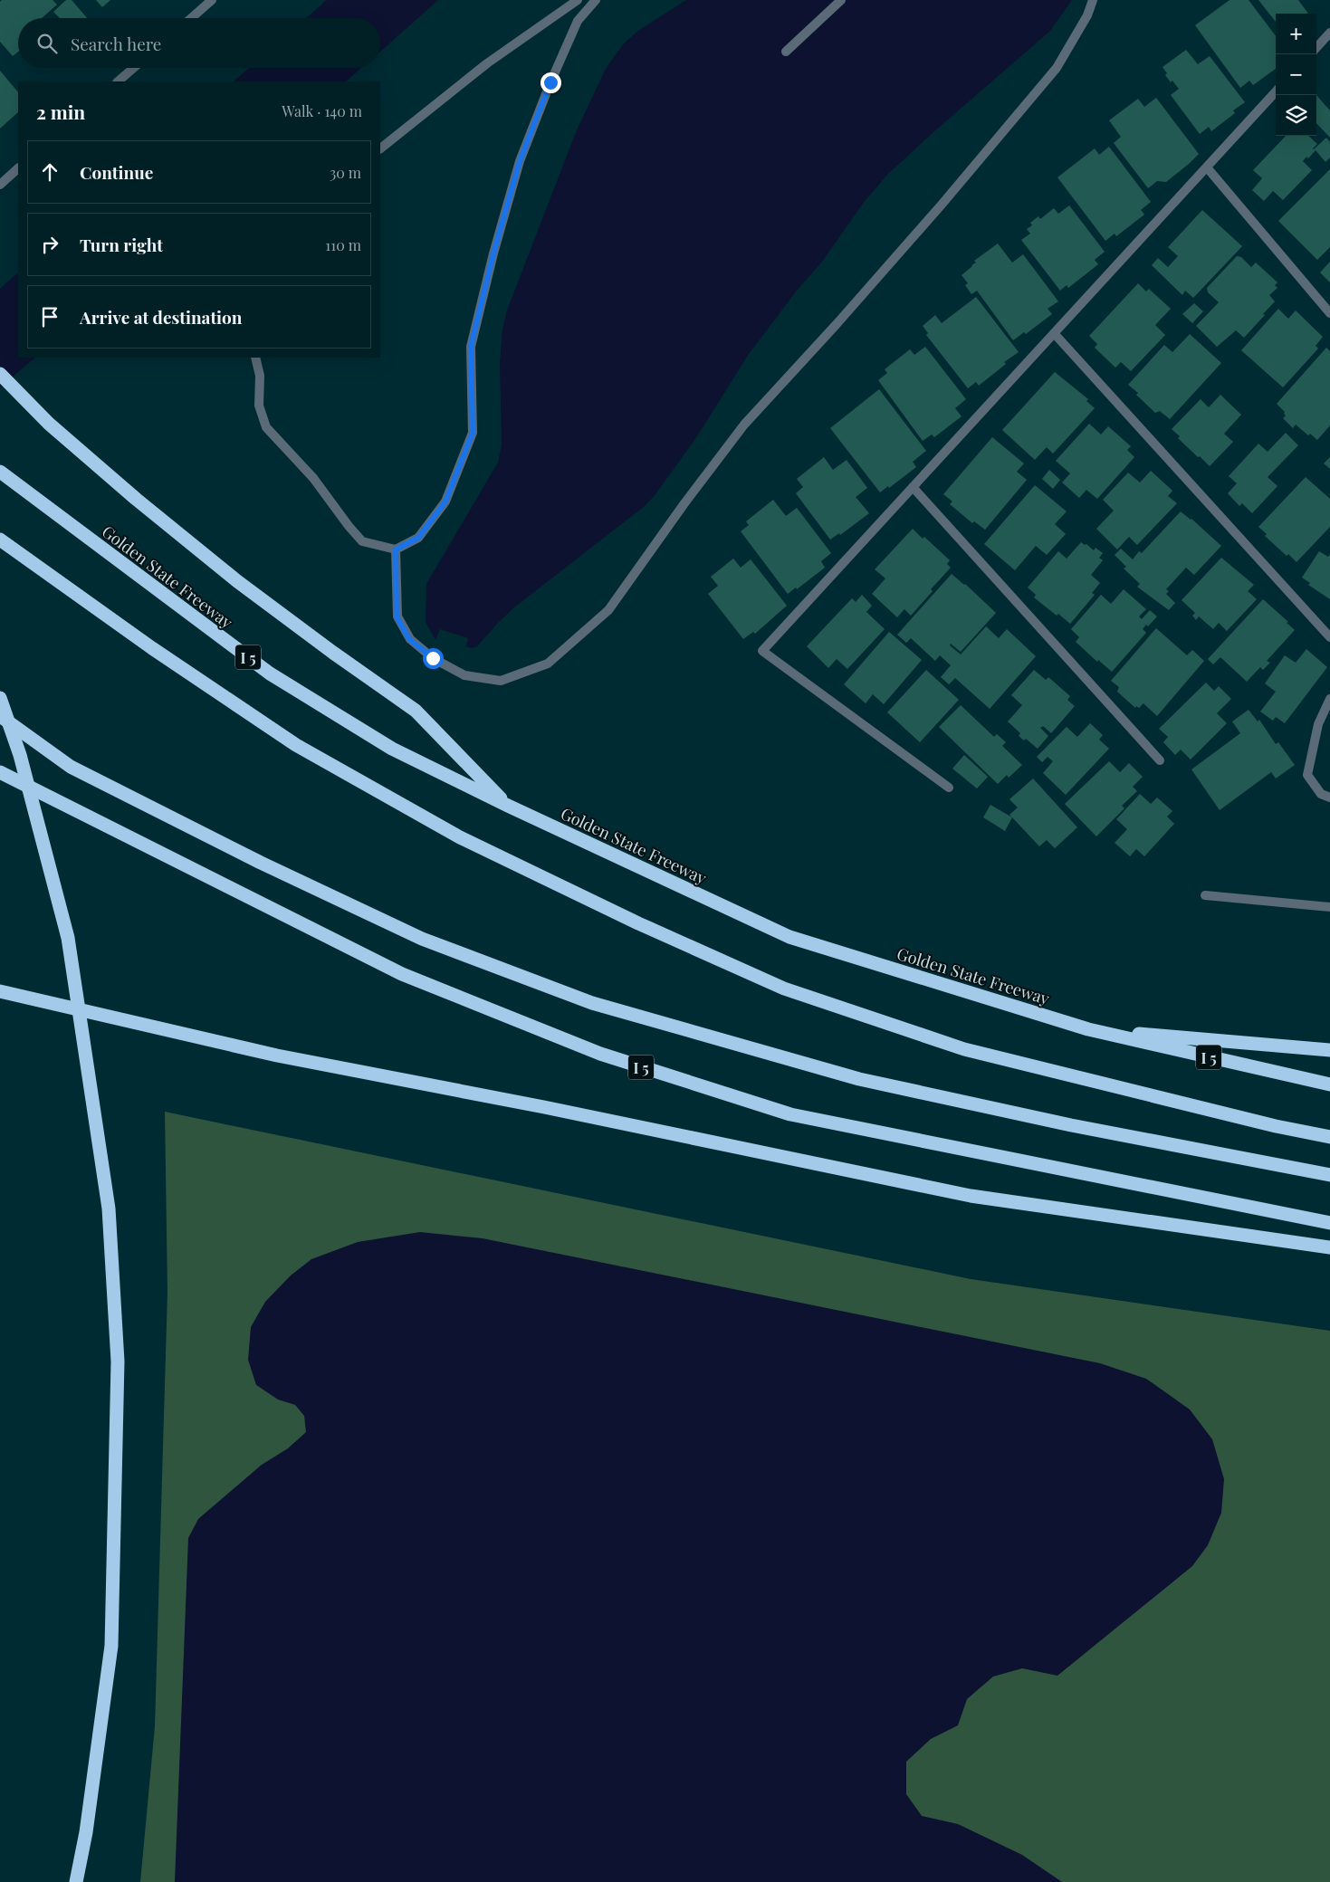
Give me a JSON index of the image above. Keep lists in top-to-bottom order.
{
  "streets": {
    "highway": ["Golden State Freeway", "I 5"]
  },
  "page": {
    "map_buttons": ["+", "−"],
    "search": "Search here",
    "heading": ["2 min", "Walk · 140 m"],
    "list": [
      ["Continue", "30 m"],
      ["Turn right", "110 m"],
      "Arrive at destination"
    ]
  }
}
